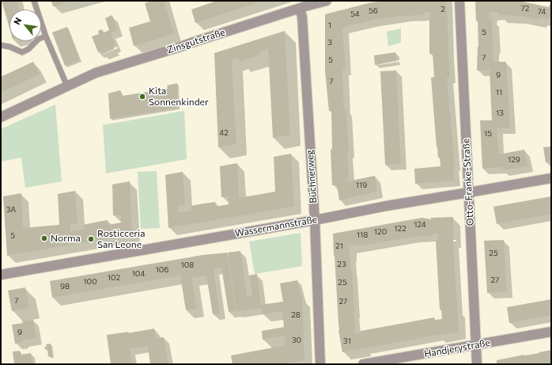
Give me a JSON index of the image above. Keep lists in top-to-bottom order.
{
  "streets": {
    "street": [
      "Zinsgutstraße",
      "Büchnerweg",
      "Otto-Franke-Straße",
      "Wassermannstraße",
      "Handjerystraße"
    ]
  },
  "crossings": [
    ["Zinsgutstraße", "Büchnerweg"],
    ["Büchnerweg", "Wassermannstraße"],
    ["Otto-Franke-Straße", "Wassermannstraße"],
    ["Otto-Franke-Straße", "Handjerystraße"]
  ],
  "places": ["Kita Sonnenkinder", "Norma", "Rosticceria San Leone"],
  "house_numbers": [
    "72",
    "2",
    "56",
    "74",
    "54",
    "1",
    "5",
    "3",
    "7",
    "5",
    "9",
    "7",
    "11",
    "13",
    "42",
    "15",
    "129",
    "119",
    "3A",
    "124",
    "122",
    "120",
    "118",
    "5",
    "21",
    "25",
    "23",
    "108",
    "106",
    "104",
    "102",
    "27",
    "100",
    "25",
    "98",
    "7",
    "27",
    "28",
    "9",
    "30",
    "31"
  ],
  "north": "top left"
}
